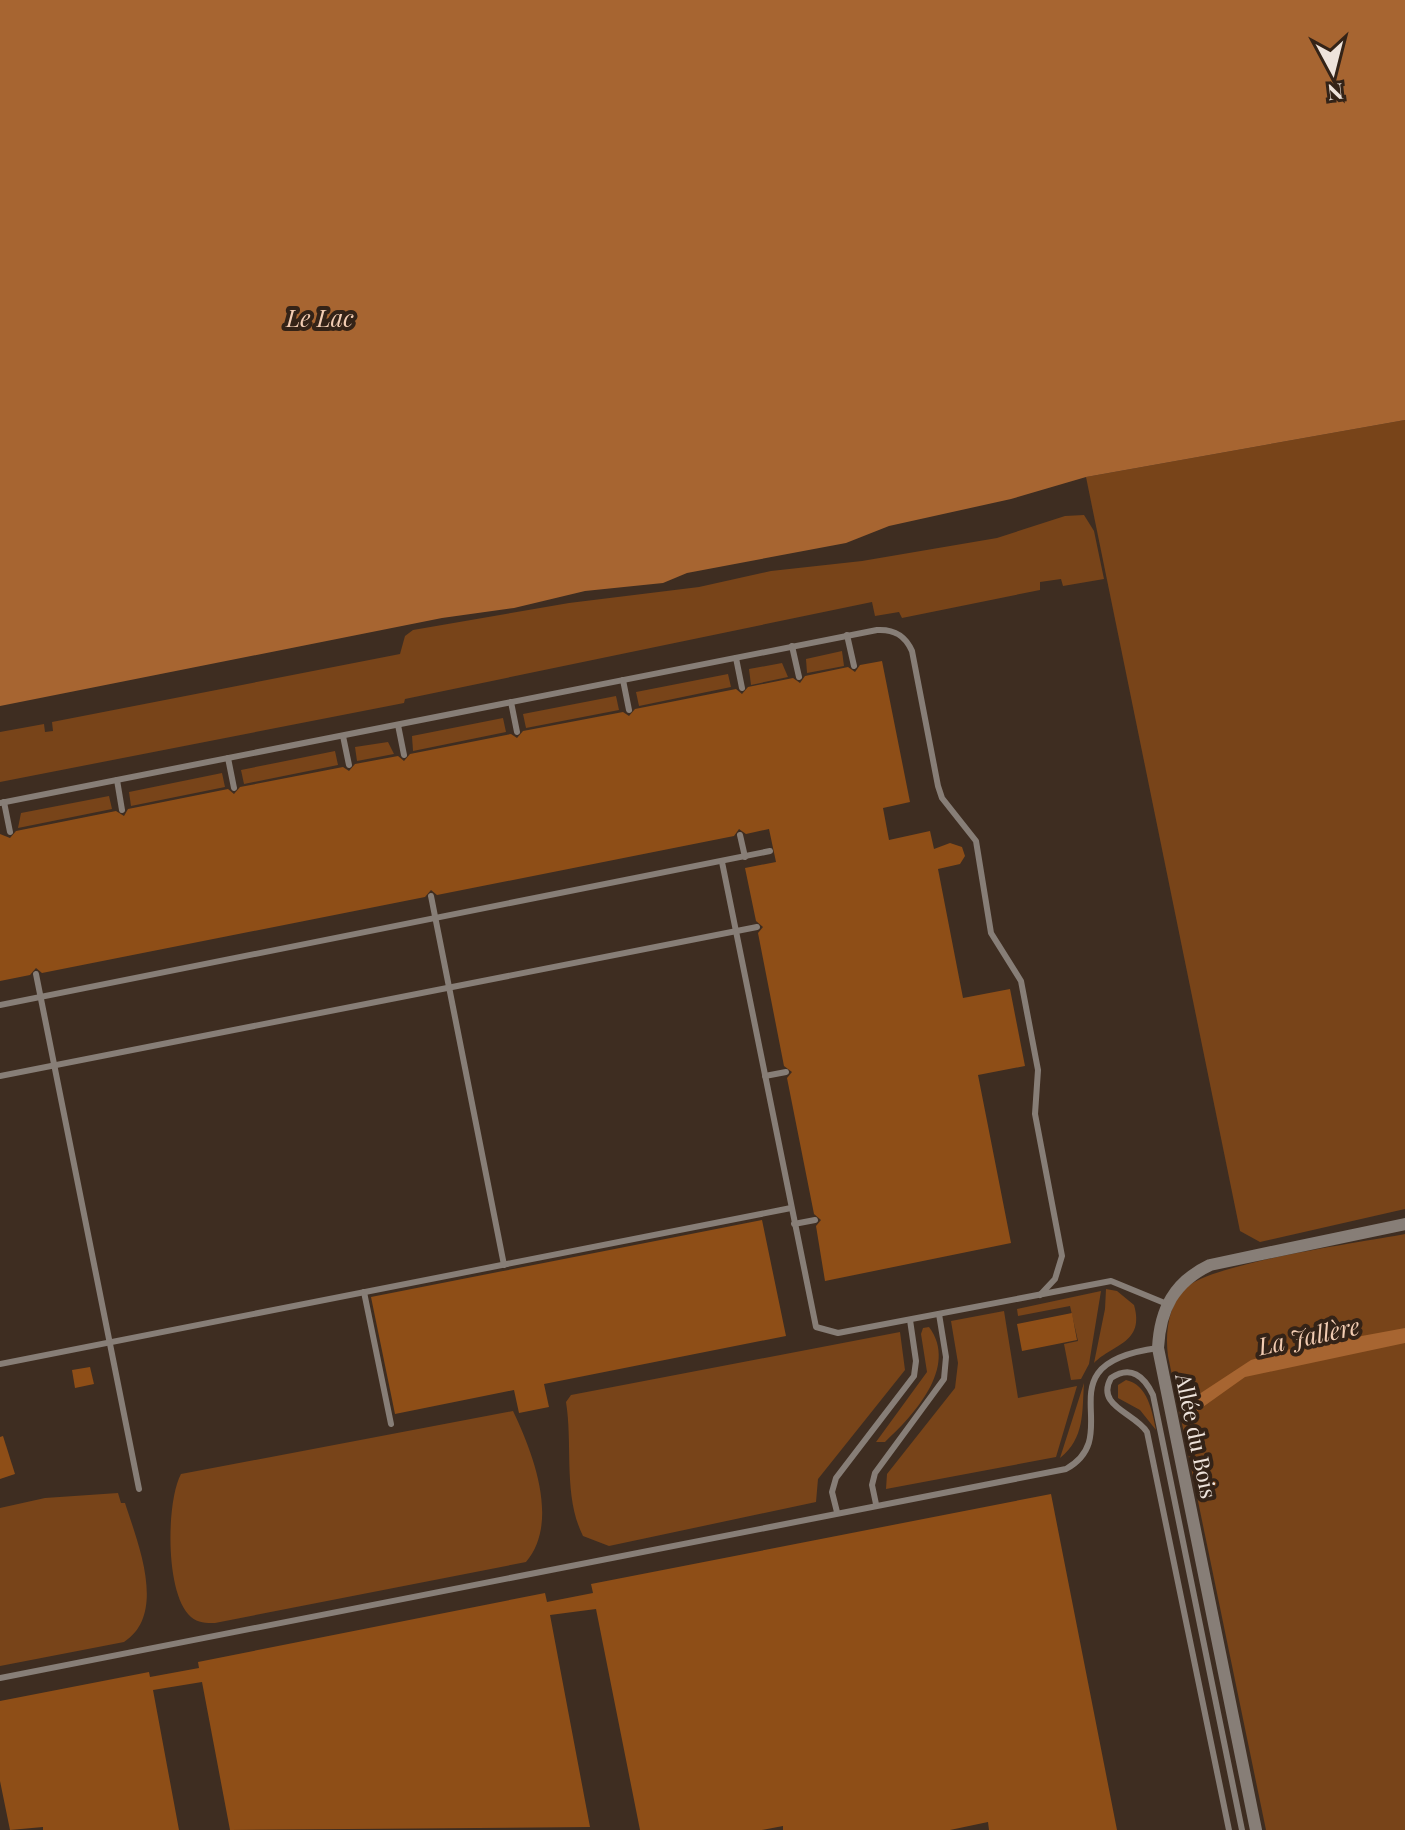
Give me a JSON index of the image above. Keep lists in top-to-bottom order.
{
  "streets": {
    "street": ["Allée du Bois"]
  },
  "water": ["Le Lac", "La Jallère"],
  "north": "bottom"
}
